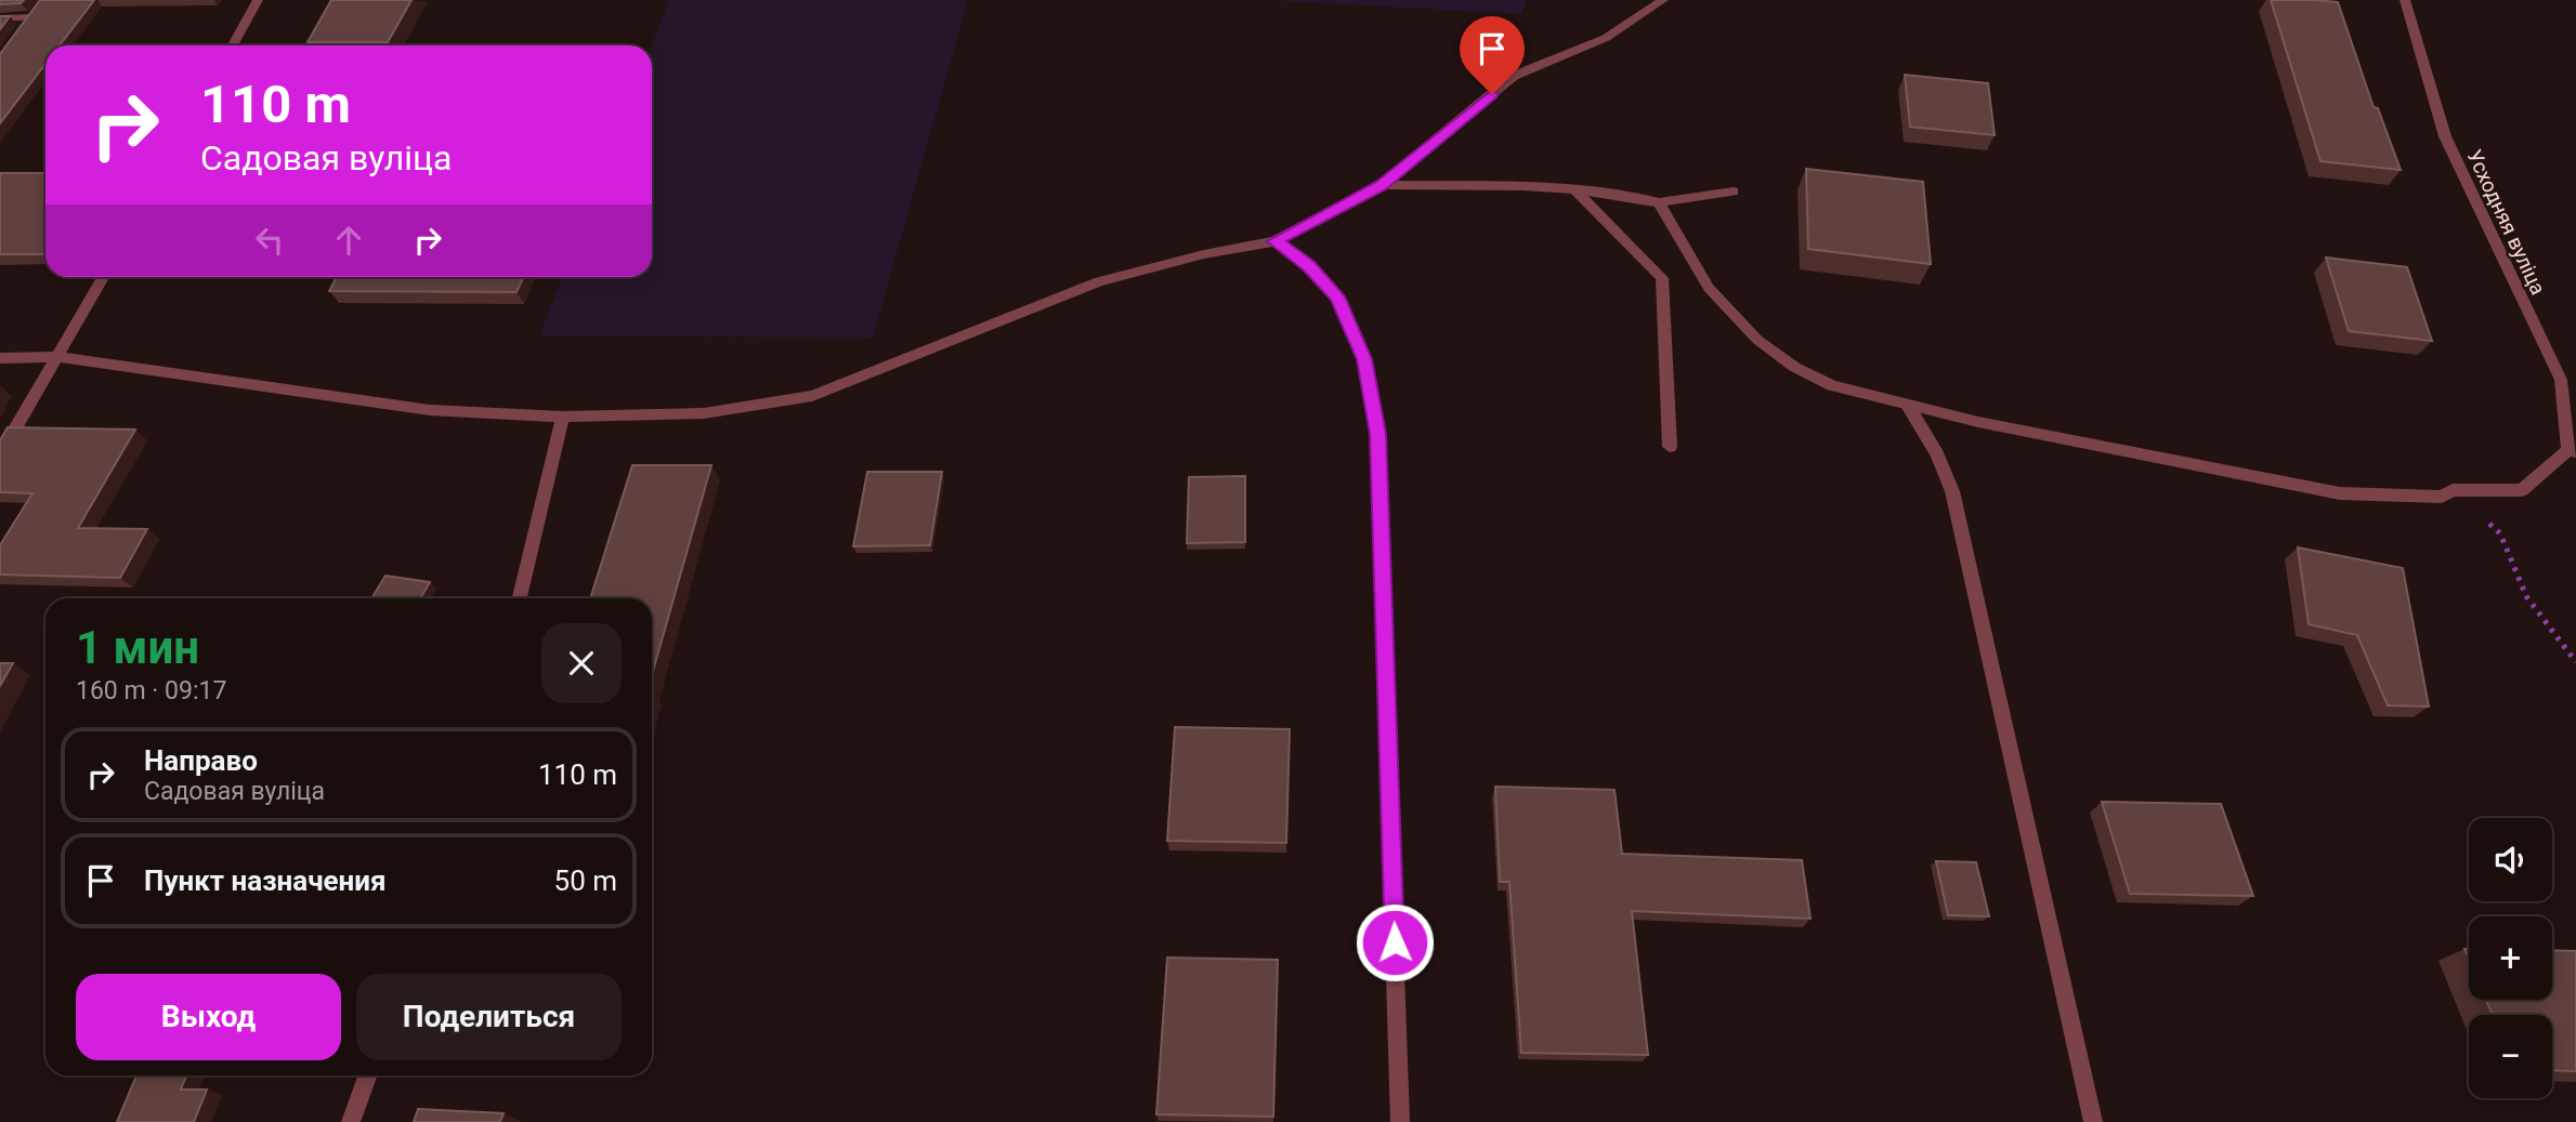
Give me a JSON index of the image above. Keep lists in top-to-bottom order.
{
  "streets": {
    "street": ["Усходняя вуліца"]
  },
  "page": {
    "turn": ["110 m", "Садовая вуліца"],
    "heading": ["1 мин", "160 m · 09:17"],
    "list": [
      {
        "name": "Направо",
        "note": "Садовая вуліца",
        "value": "110 m"
      },
      {
        "name": "Пункт назначения",
        "value": "50 m"
      }
    ],
    "map_buttons": ["+", "−"],
    "buttons": ["Выход", "Поделиться"]
  }
}
